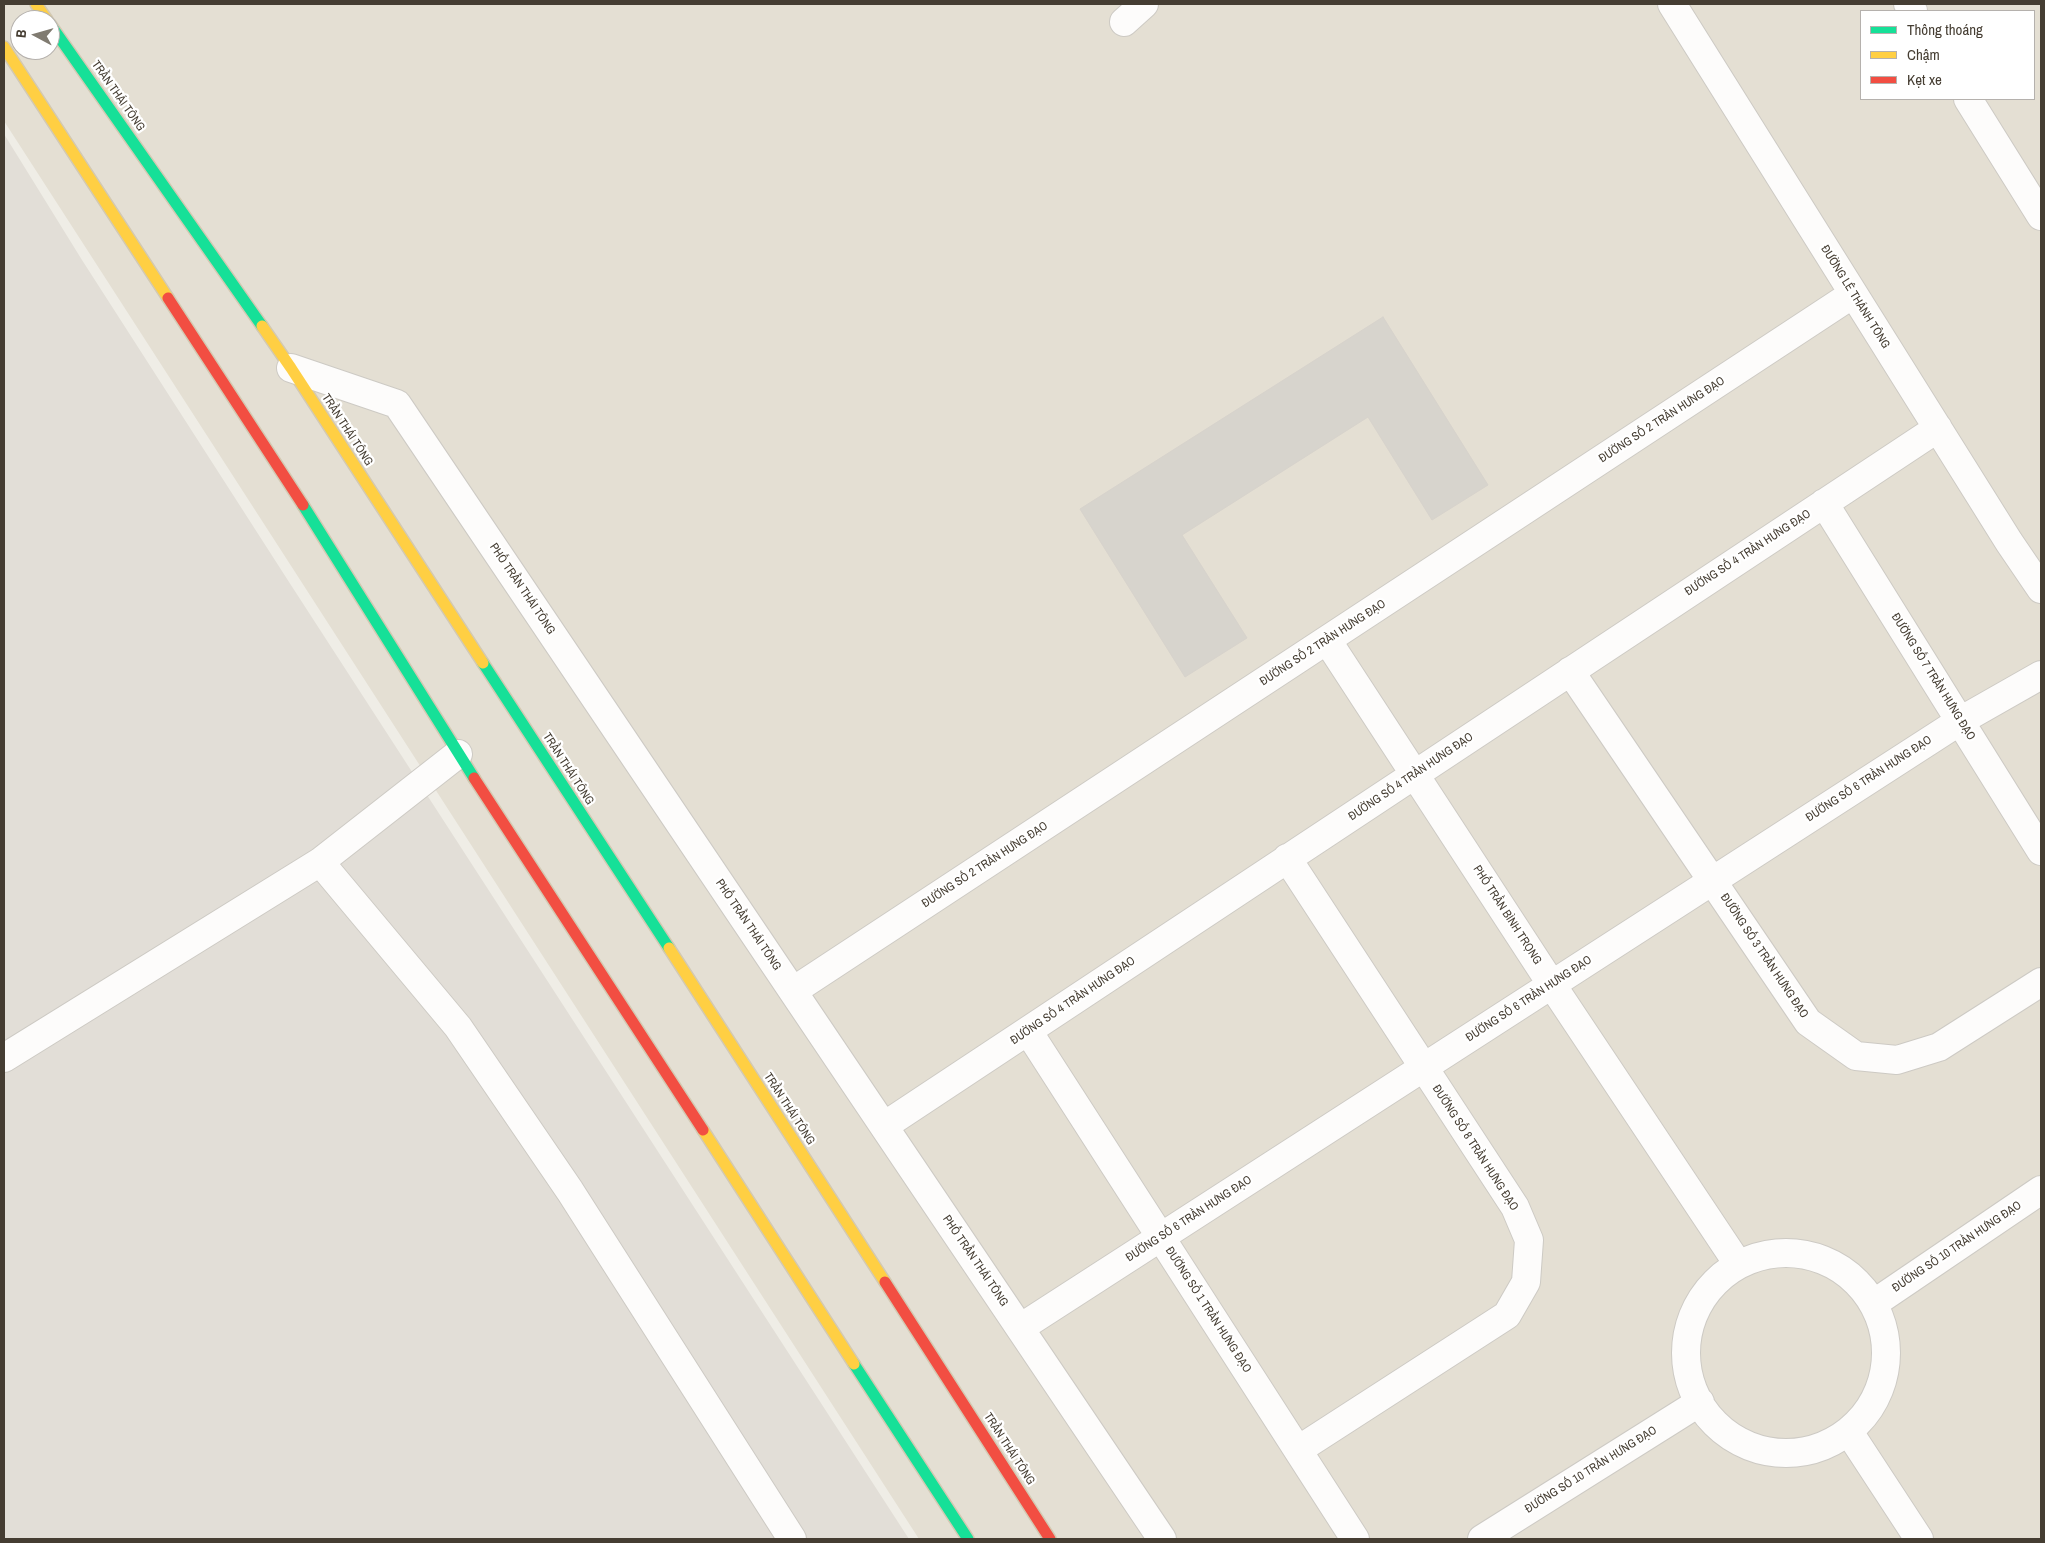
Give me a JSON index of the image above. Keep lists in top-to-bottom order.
{
  "streets": {
    "main road": ["TRẦN THÁI TÔNG"],
    "street": [
      "ĐƯỜNG LÊ THÁNH TÔNG",
      "ĐƯỜNG SỐ 2 TRẦN HƯNG ĐẠO",
      "ĐƯỜNG SỐ 4 TRẦN HƯNG ĐẠO",
      "PHỐ TRẦN THÁI TÔNG",
      "ĐƯỜNG SỐ 7 TRẦN HƯNG ĐẠO",
      "ĐƯỜNG SỐ 6 TRẦN HƯNG ĐẠO",
      "PHỐ TRẦN BÌNH TRỌNG",
      "ĐƯỜNG SỐ 3 TRẦN HƯNG ĐẠO",
      "ĐƯỜNG SỐ 8 TRẦN HƯNG ĐẠO",
      "ĐƯỜNG SỐ 10 TRẦN HƯNG ĐẠO",
      "ĐƯỜNG SỐ 1 TRẦN HƯNG ĐẠO"
    ]
  },
  "crossings": [
    ["TRẦN THÁI TÔNG", "PHỐ TRẦN THÁI TÔNG"],
    ["ĐƯỜNG LÊ THÁNH TÔNG", "ĐƯỜNG SỐ 2 TRẦN HƯNG ĐẠO"],
    ["ĐƯỜNG LÊ THÁNH TÔNG", "ĐƯỜNG SỐ 4 TRẦN HƯNG ĐẠO"],
    ["ĐƯỜNG SỐ 2 TRẦN HƯNG ĐẠO", "PHỐ TRẦN THÁI TÔNG"],
    ["ĐƯỜNG SỐ 2 TRẦN HƯNG ĐẠO", "PHỐ TRẦN BÌNH TRỌNG"],
    ["ĐƯỜNG SỐ 4 TRẦN HƯNG ĐẠO", "PHỐ TRẦN THÁI TÔNG"],
    ["ĐƯỜNG SỐ 4 TRẦN HƯNG ĐẠO", "ĐƯỜNG SỐ 7 TRẦN HƯNG ĐẠO"],
    ["ĐƯỜNG SỐ 4 TRẦN HƯNG ĐẠO", "PHỐ TRẦN BÌNH TRỌNG"],
    ["ĐƯỜNG SỐ 4 TRẦN HƯNG ĐẠO", "ĐƯỜNG SỐ 3 TRẦN HƯNG ĐẠO"],
    ["ĐƯỜNG SỐ 4 TRẦN HƯNG ĐẠO", "ĐƯỜNG SỐ 8 TRẦN HƯNG ĐẠO"],
    ["ĐƯỜNG SỐ 4 TRẦN HƯNG ĐẠO", "ĐƯỜNG SỐ 1 TRẦN HƯNG ĐẠO"],
    ["PHỐ TRẦN THÁI TÔNG", "ĐƯỜNG SỐ 6 TRẦN HƯNG ĐẠO"],
    ["ĐƯỜNG SỐ 7 TRẦN HƯNG ĐẠO", "ĐƯỜNG SỐ 6 TRẦN HƯNG ĐẠO"],
    ["ĐƯỜNG SỐ 6 TRẦN HƯNG ĐẠO", "PHỐ TRẦN BÌNH TRỌNG"],
    ["ĐƯỜNG SỐ 6 TRẦN HƯNG ĐẠO", "ĐƯỜNG SỐ 3 TRẦN HƯNG ĐẠO"],
    ["ĐƯỜNG SỐ 6 TRẦN HƯNG ĐẠO", "ĐƯỜNG SỐ 8 TRẦN HƯNG ĐẠO"],
    ["ĐƯỜNG SỐ 6 TRẦN HƯNG ĐẠO", "ĐƯỜNG SỐ 1 TRẦN HƯNG ĐẠO"],
    ["ĐƯỜNG SỐ 8 TRẦN HƯNG ĐẠO", "ĐƯỜNG SỐ 1 TRẦN HƯNG ĐẠO"]
  ],
  "legend": ["Thông thoáng", "Chậm", "Kẹt xe"],
  "north": "left"
}
